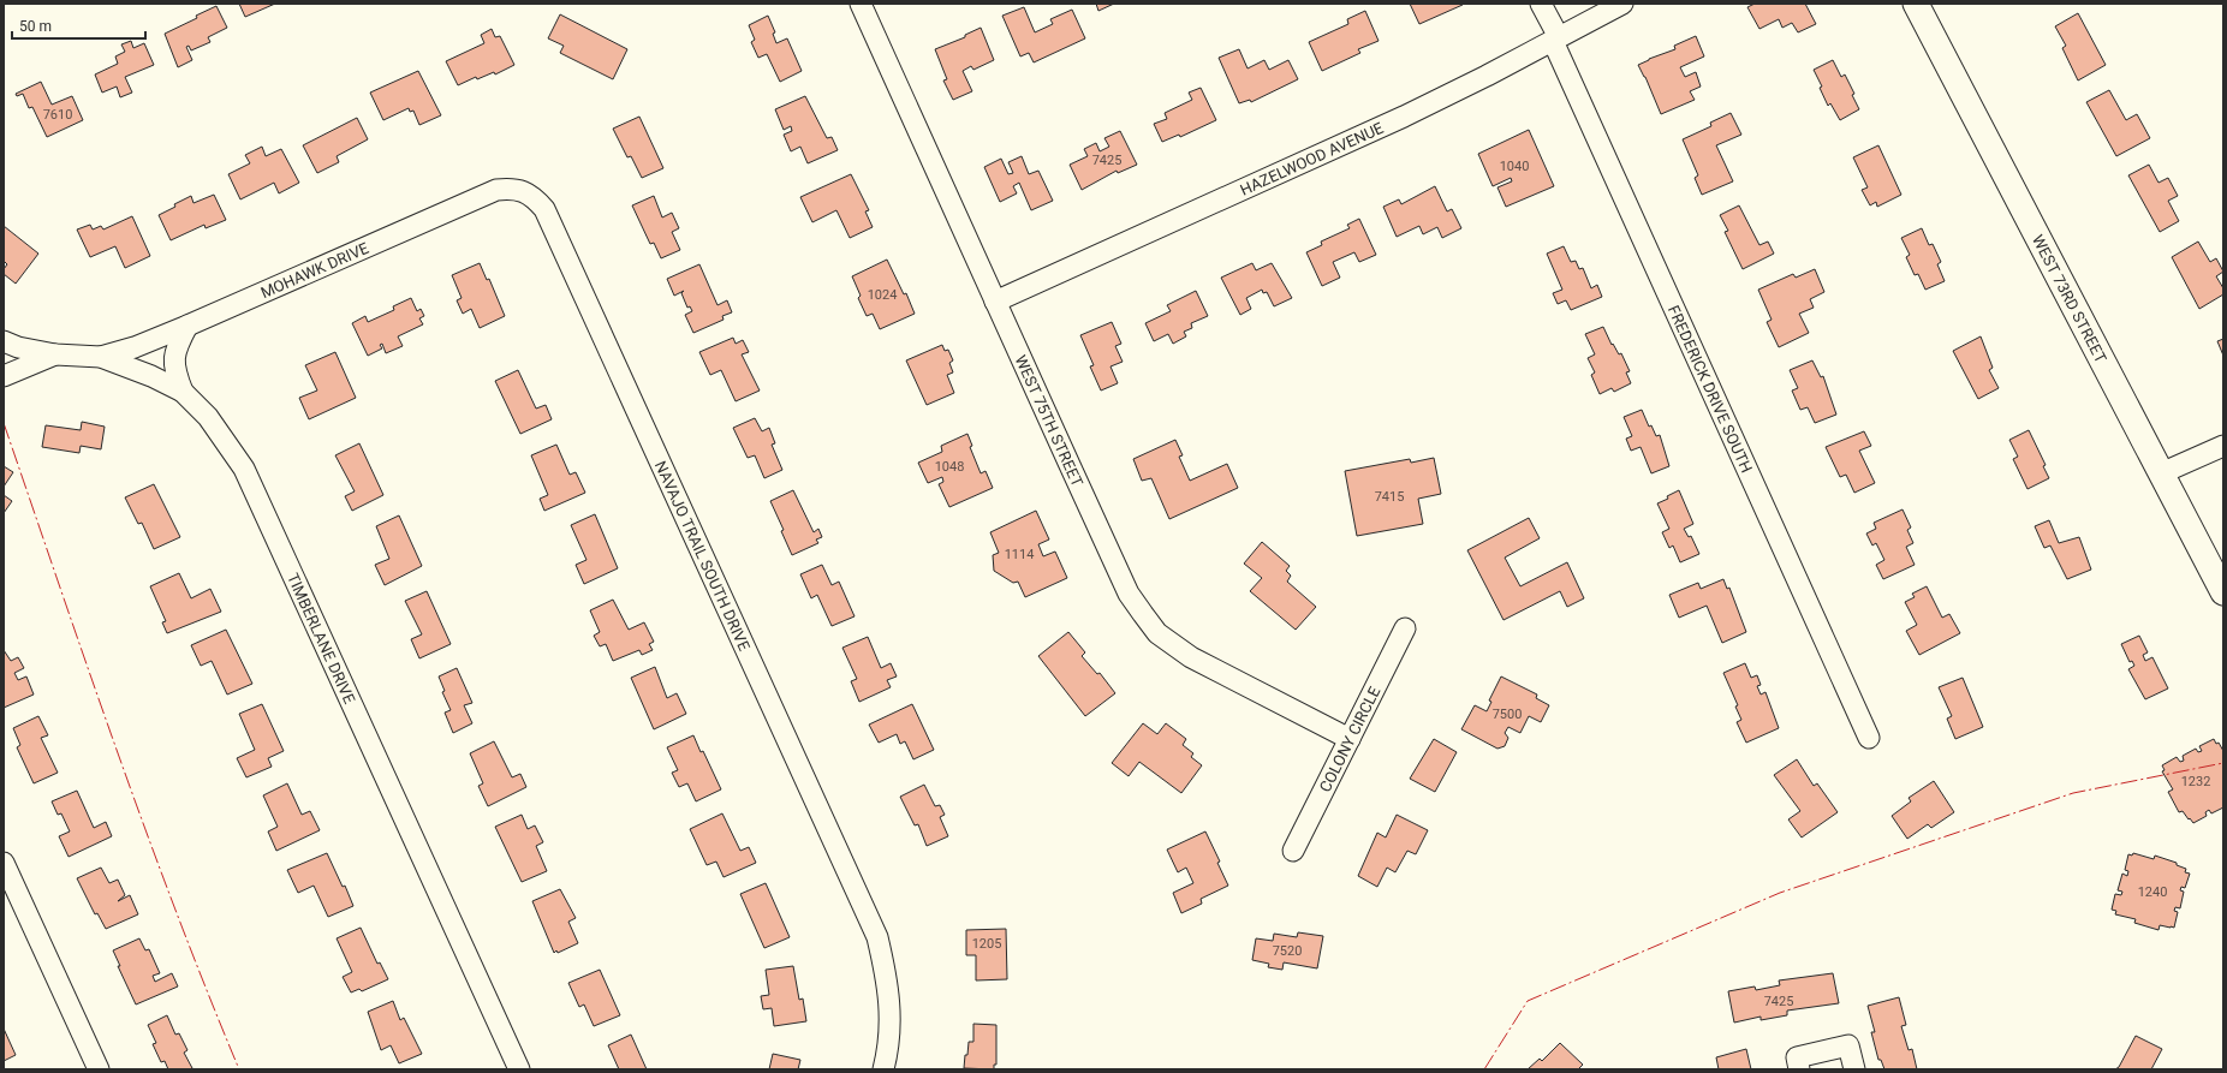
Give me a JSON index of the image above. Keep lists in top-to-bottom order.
{
  "streets": {
    "main road": ["WEST 73RD STREET"],
    "street": [
      "HAZELWOOD AVENUE",
      "MOHAWK DRIVE",
      "FREDERICK DRIVE SOUTH",
      "WEST 75TH STREET",
      "NAVAJO TRAIL SOUTH DRIVE",
      "TIMBERLANE DRIVE",
      "COLONY CIRCLE"
    ]
  },
  "crossings": [
    ["HAZELWOOD AVENUE", "FREDERICK DRIVE SOUTH"],
    ["HAZELWOOD AVENUE", "WEST 75TH STREET"],
    ["MOHAWK DRIVE", "NAVAJO TRAIL SOUTH DRIVE"],
    ["MOHAWK DRIVE", "TIMBERLANE DRIVE"],
    ["WEST 75TH STREET", "COLONY CIRCLE"]
  ],
  "house_numbers": [
    "7610",
    "7425",
    "1040",
    "1024",
    "1048",
    "7415",
    "1114",
    "7500",
    "1232",
    "1240",
    "1205",
    "7520",
    "7425"
  ],
  "scale_bar": "50 m"
}
